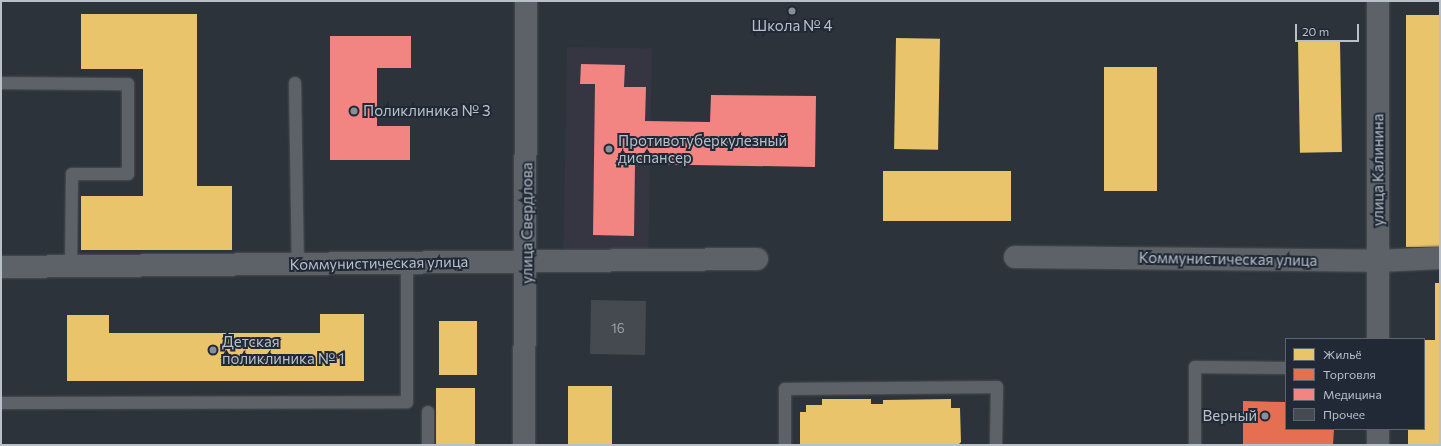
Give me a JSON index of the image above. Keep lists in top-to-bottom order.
{
  "streets": {
    "street": ["улица Калинина", "улица Свердлова", "Коммунистическая улица"]
  },
  "crossings": [
    ["улица Калинина", "Коммунистическая улица"],
    ["улица Свердлова", "Коммунистическая улица"]
  ],
  "places": [
    "Школа № 4",
    "Поликлиника № 3",
    "Противотуберкулезный диспансер",
    "Детская поликлиника № 1",
    "Верный"
  ],
  "house_numbers": ["16"],
  "legend": [
    "Жильё",
    "Торговля",
    "Медицина",
    "Прочее"
  ],
  "scale_bar": "20 m"
}
